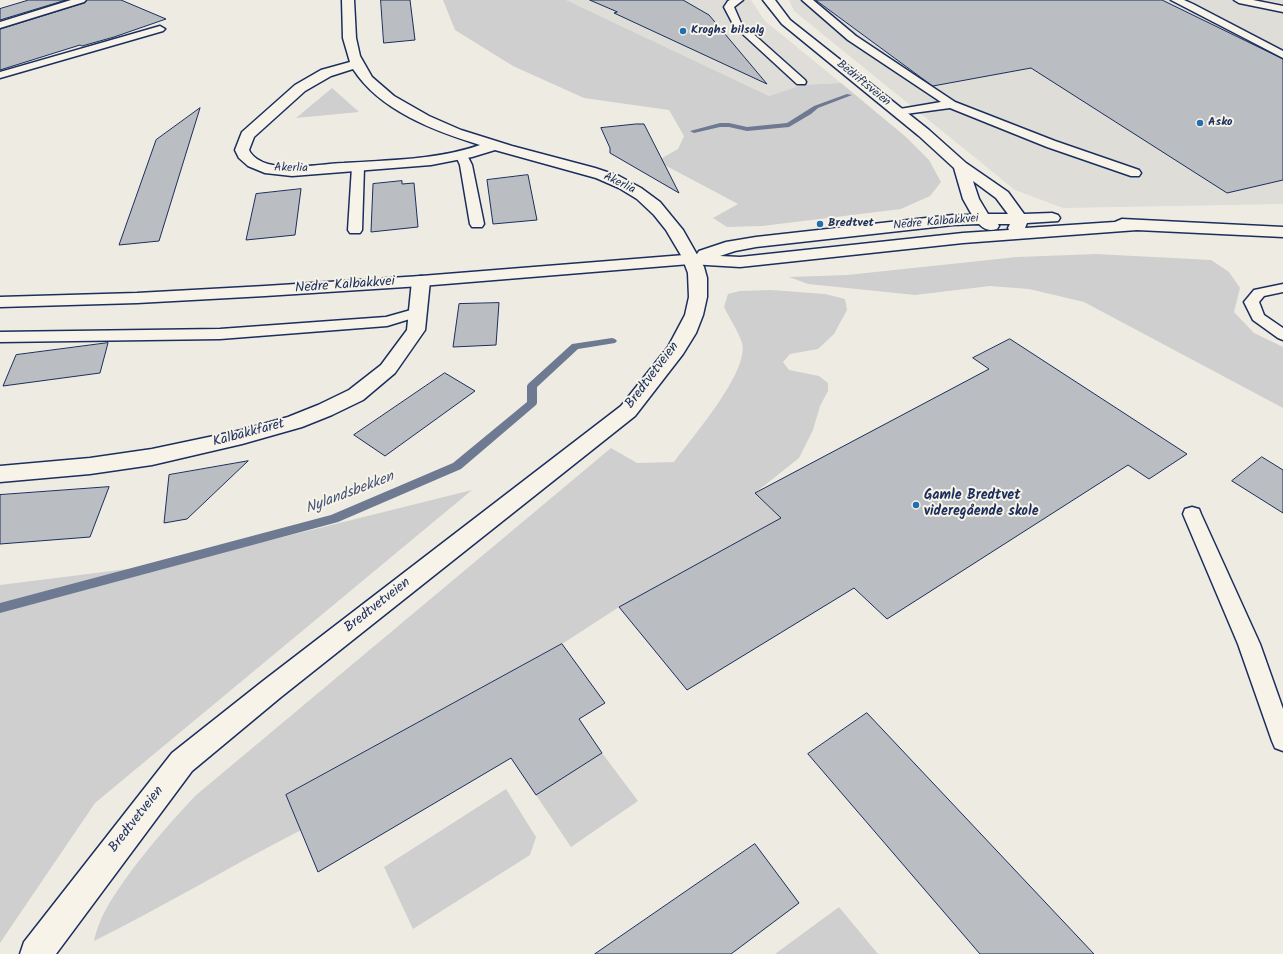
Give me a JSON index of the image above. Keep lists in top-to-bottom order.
{
  "streets": {
    "street": [
      "Bedriftsveien",
      "Akerlia",
      "Nedre Kalbakkvei",
      "Bredtvetveien",
      "Kalbakkfaret"
    ]
  },
  "crossings": [
    ["Bedriftsveien", "Nedre Kalbakkvei"],
    ["Akerlia", "Nedre Kalbakkvei"],
    ["Akerlia", "Bredtvetveien"],
    ["Nedre Kalbakkvei", "Bredtvetveien"],
    ["Nedre Kalbakkvei", "Kalbakkfaret"]
  ],
  "water": ["Nylandsbekken"],
  "places": [
    "Kroghs bilsalg",
    "Asko",
    "Bredtvet",
    "Gamle Bredtvet videregående skole"
  ]
}
